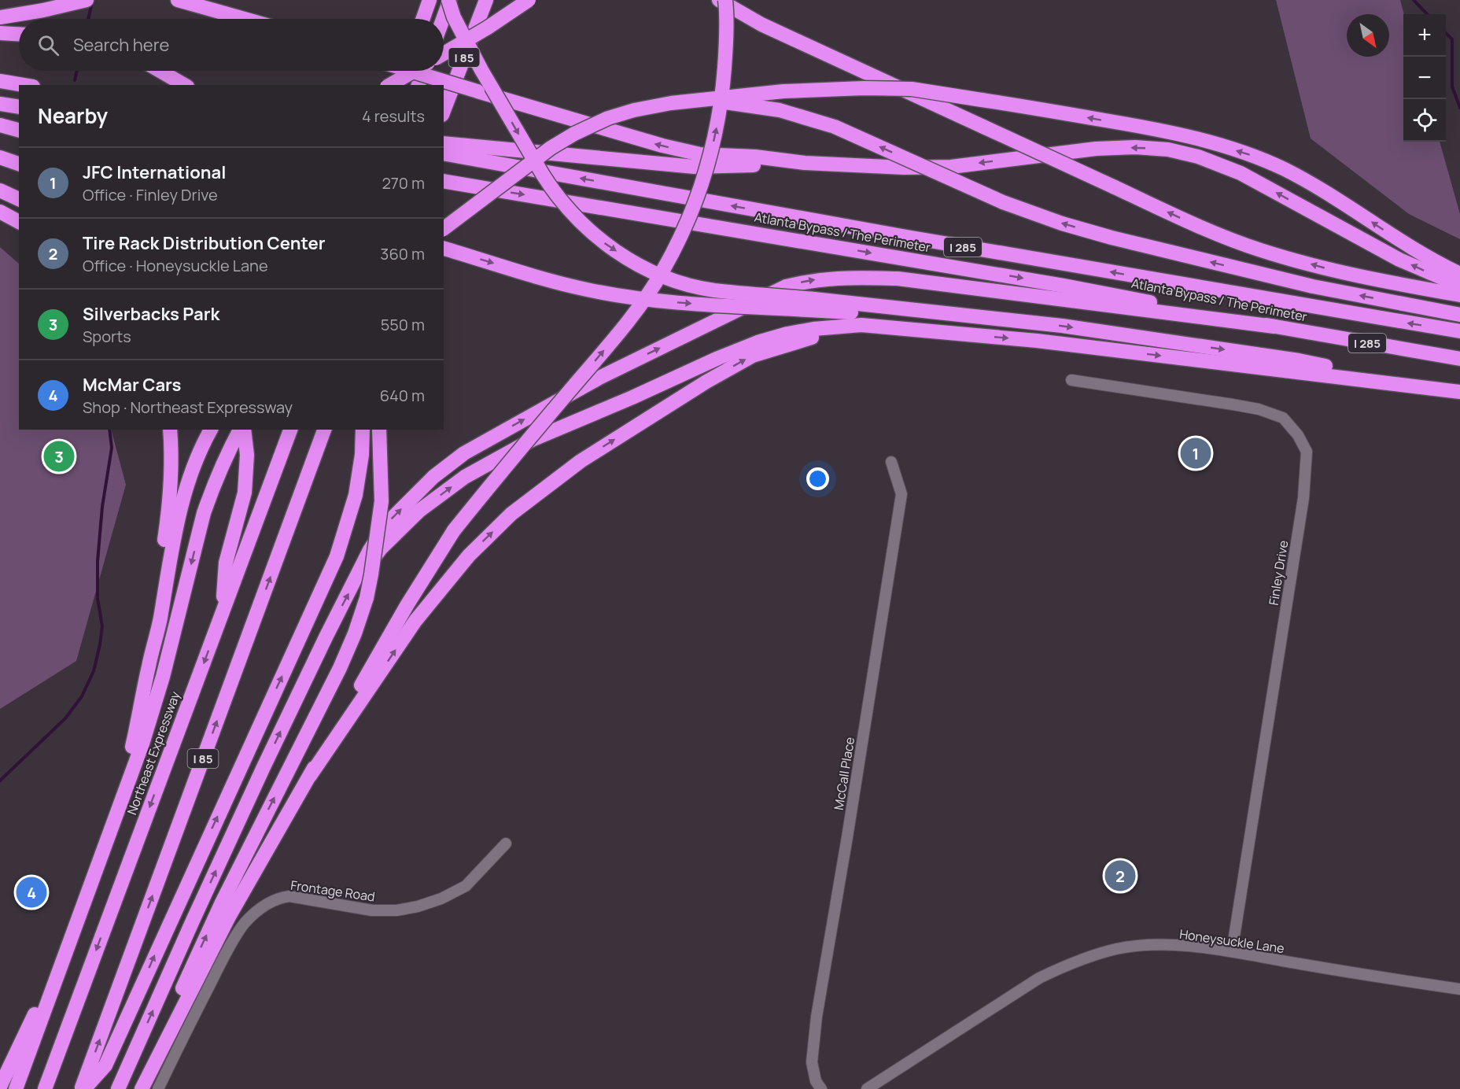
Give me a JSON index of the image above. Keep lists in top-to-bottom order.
{
  "streets": {
    "highway": [
      "I 85",
      "Atlanta Bypass / The Perimeter",
      "I 285",
      "Northeast Expressway"
    ],
    "street": [
      "Finley Drive",
      "McCall Place",
      "Frontage Road",
      "Honeysuckle Lane"
    ]
  },
  "crossings": [
    ["Finley Drive", "Honeysuckle Lane"]
  ],
  "north": "bottom right",
  "page": {
    "map_buttons": ["+", "−"],
    "search": "Search here",
    "heading": ["Nearby", "4 results"],
    "list": [
      {
        "mark": "1",
        "name": "JFC International",
        "note": "Office · Finley Drive",
        "value": "270 m"
      },
      {
        "mark": "2",
        "name": "Tire Rack Distribution Center",
        "note": "Office · Honeysuckle Lane",
        "value": "360 m"
      },
      {
        "mark": "3",
        "name": "Silverbacks Park",
        "note": "Sports",
        "value": "550 m"
      },
      {
        "mark": "4",
        "name": "McMar Cars",
        "note": "Shop · Northeast Expressway",
        "value": "640 m"
      }
    ],
    "pins": [
      "1",
      "3",
      "2",
      "4"
    ]
  }
}
